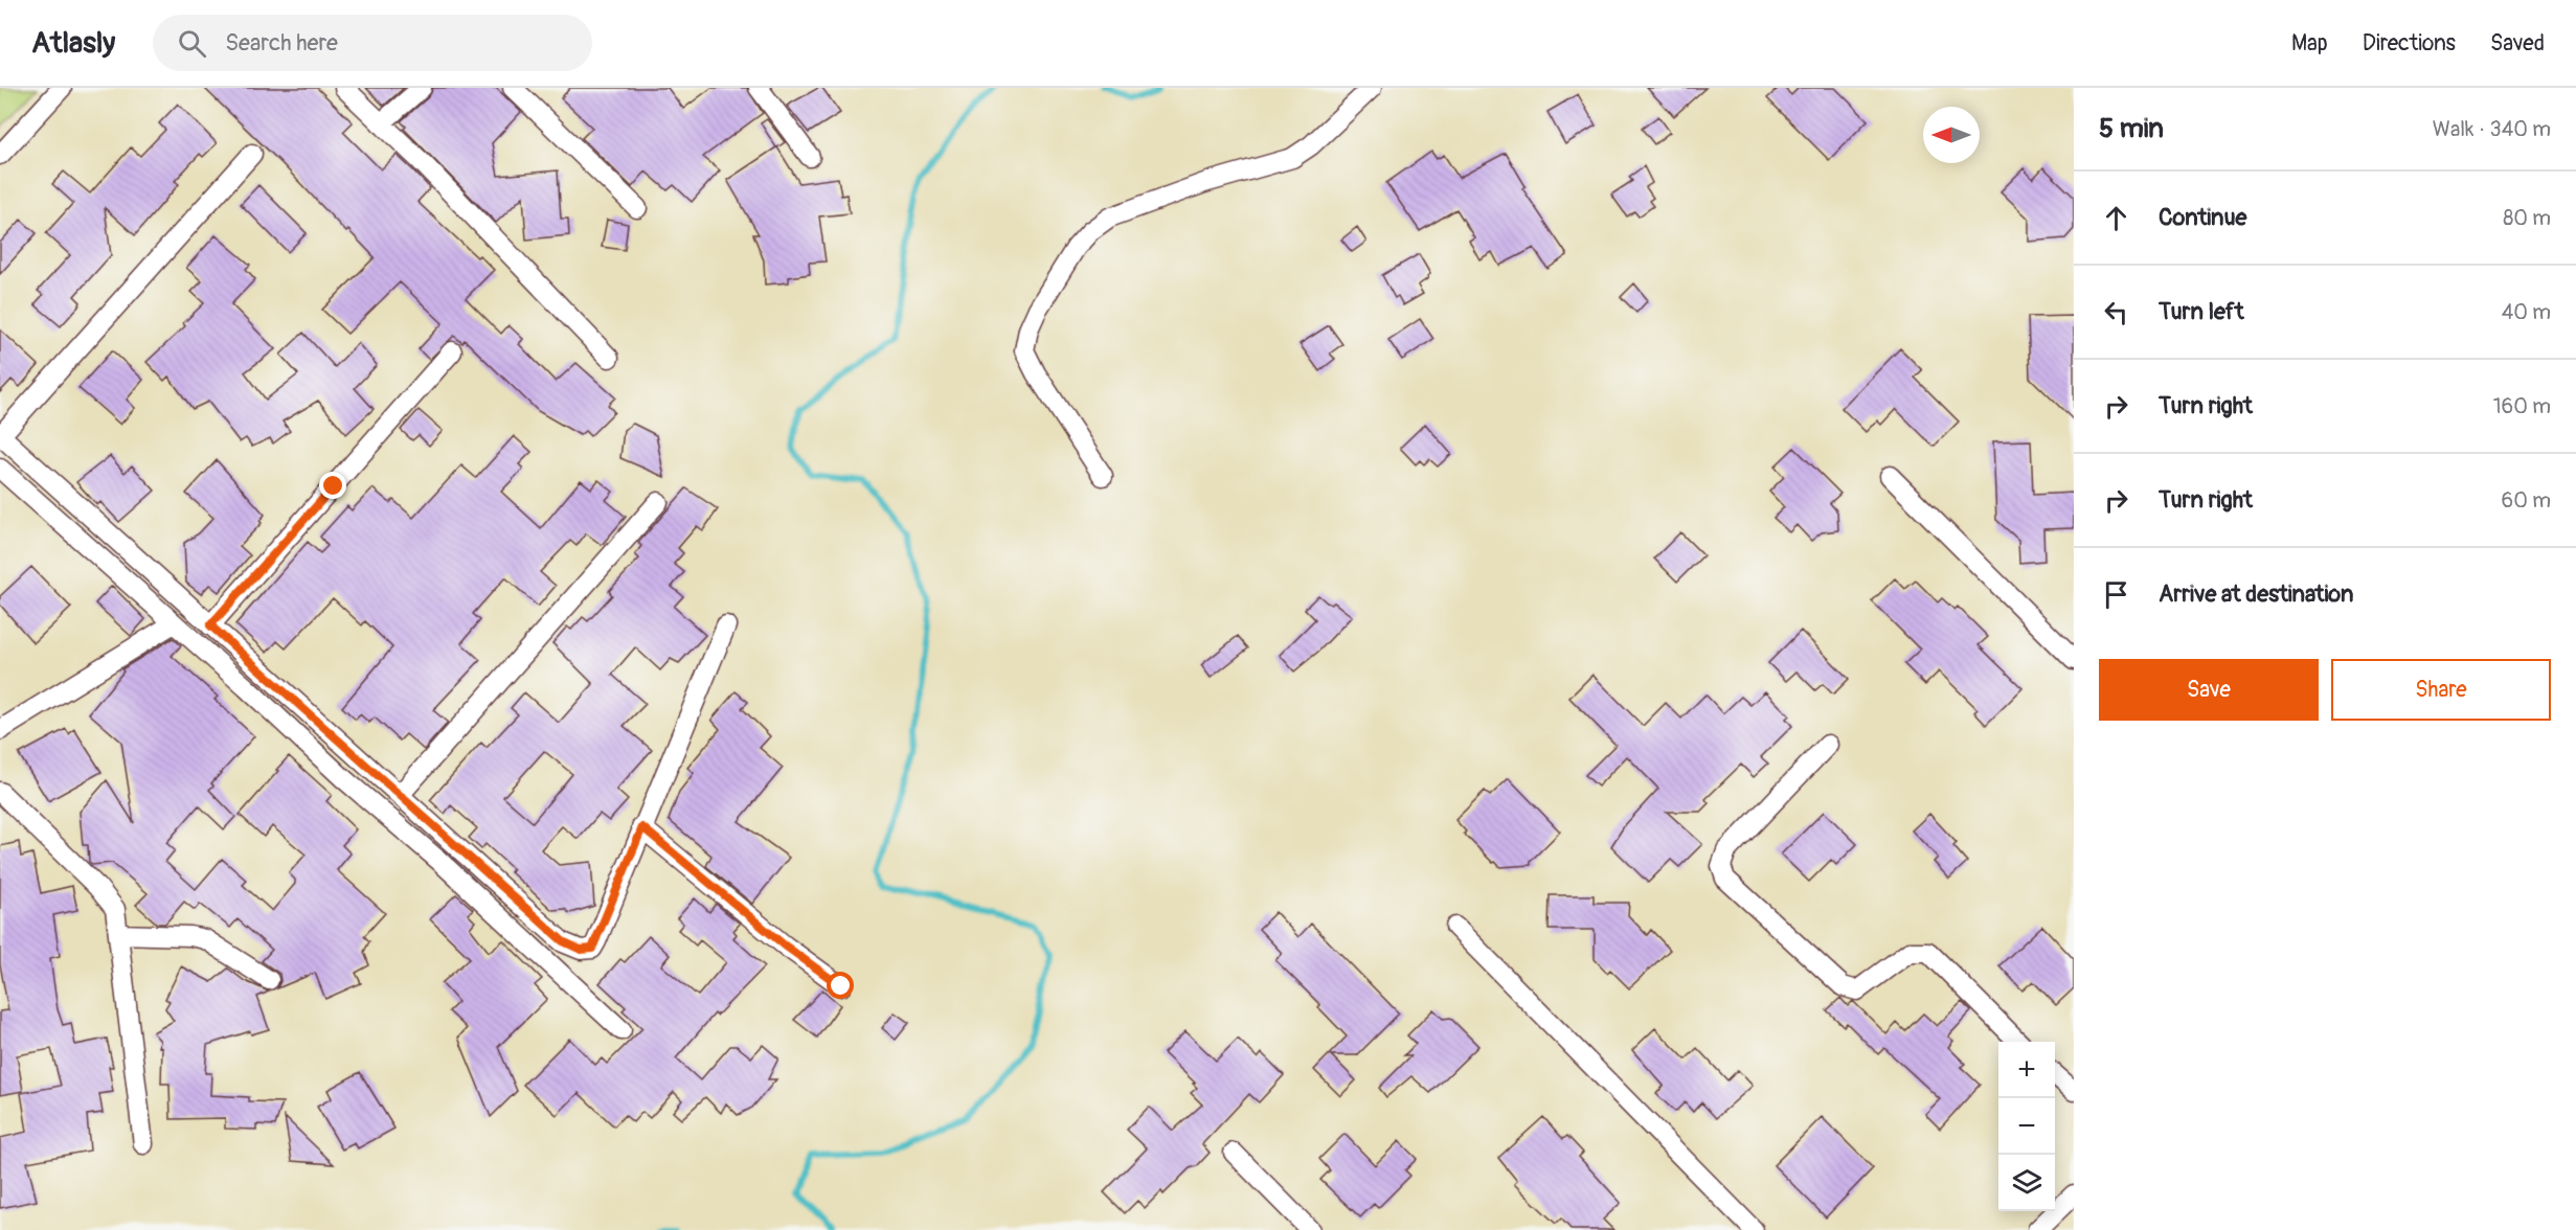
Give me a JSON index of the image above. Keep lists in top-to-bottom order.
{
  "north": "left",
  "page": {
    "header": "Atlasly",
    "search": "Search here",
    "nav": ["Map", "Directions", "Saved"],
    "heading": ["5 min", "Walk · 340 m"],
    "list": [
      ["Continue", "80 m"],
      ["Turn left", "40 m"],
      ["Turn right", "160 m"],
      ["Turn right", "60 m"],
      "Arrive at destination"
    ],
    "buttons": ["Save", "Share"],
    "map_buttons": ["+", "−"]
  }
}
